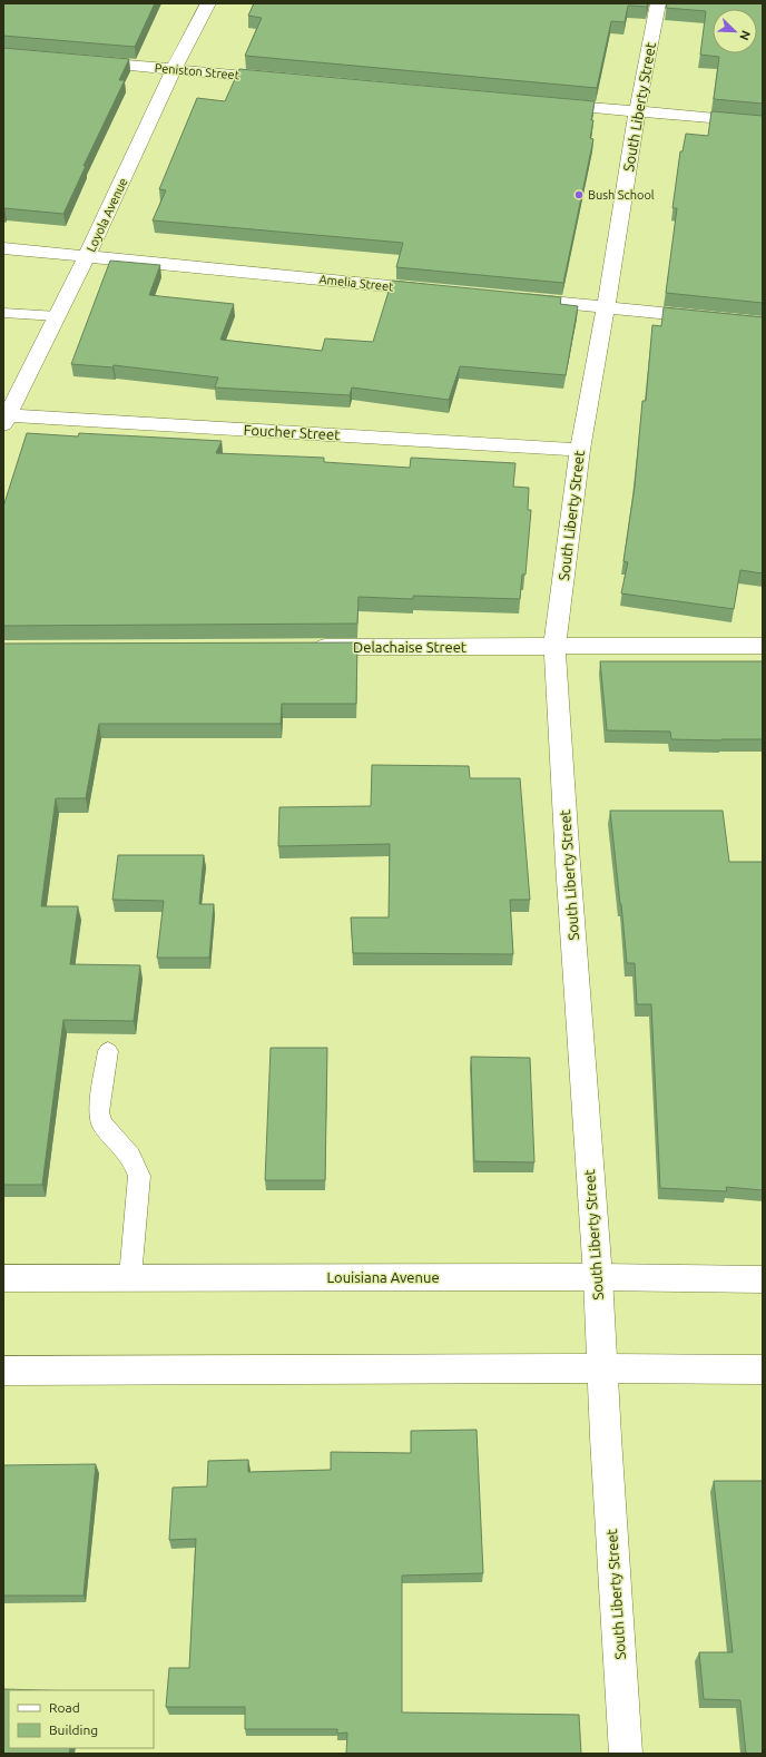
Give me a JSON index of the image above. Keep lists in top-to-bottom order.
{
  "streets": {
    "street": [
      "Peniston Street",
      "South Liberty Street",
      "Loyola Avenue",
      "Amelia Street",
      "Foucher Street",
      "Delachaise Street",
      "Louisiana Avenue"
    ]
  },
  "crossings": [
    ["Peniston Street", "Loyola Avenue"],
    ["South Liberty Street", "Foucher Street"],
    ["South Liberty Street", "Delachaise Street"],
    ["South Liberty Street", "Louisiana Avenue"],
    ["Loyola Avenue", "Amelia Street"],
    ["Loyola Avenue", "Foucher Street"]
  ],
  "places": ["Bush School"],
  "legend": ["Road", "Building"],
  "north": "bottom right"
}
